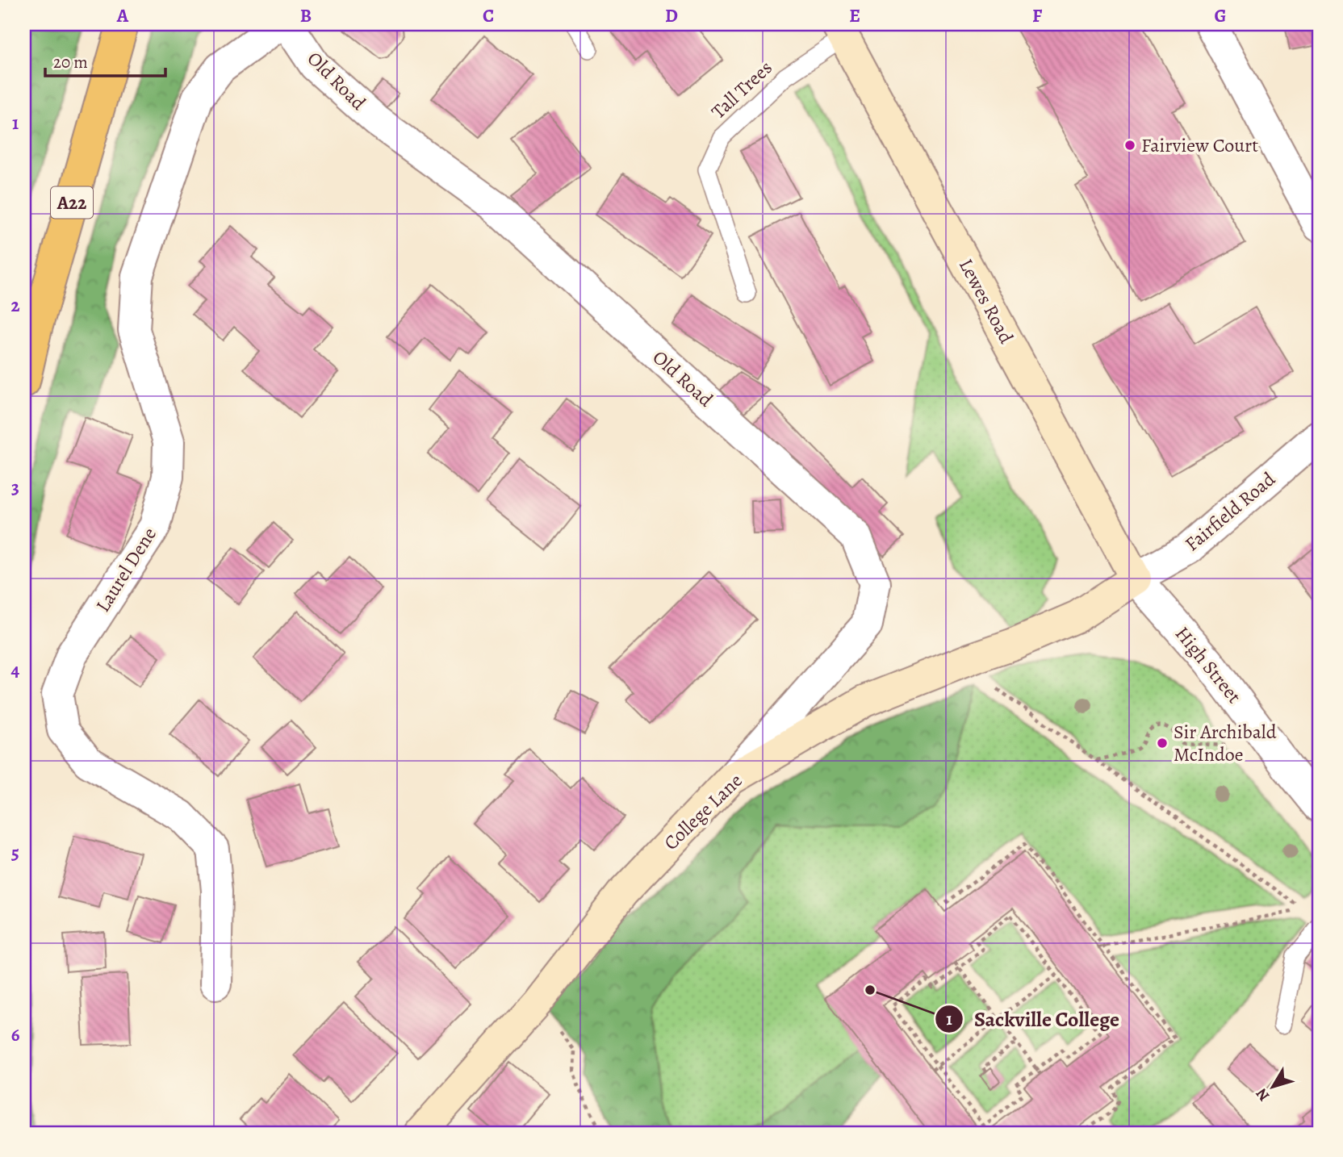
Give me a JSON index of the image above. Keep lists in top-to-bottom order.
{
  "streets": {
    "highway": ["A22"],
    "main road": ["Lewes Road", "College Lane"],
    "street": [
      "Old Road",
      "Fairfield Road",
      "Laurel Dene",
      "High Street"
    ],
    "lane": ["Tall Trees"]
  },
  "crossings": [
    ["Old Road", "College Lane"],
    ["Tall Trees", "Lewes Road"],
    ["Lewes Road", "Fairfield Road"],
    ["Lewes Road", "High Street"],
    ["Lewes Road", "College Lane"],
    ["Fairfield Road", "High Street"],
    ["Fairfield Road", "College Lane"],
    ["High Street", "College Lane"]
  ],
  "places": ["Fairview Court", "Sir Archibald McIndoe", "Sackville College"],
  "scale_bar": "20 m",
  "north": "bottom left",
  "grid": {
    "columns": [
      "A",
      "B",
      "C",
      "D",
      "E",
      "F",
      "G"
    ],
    "rows": [
      "1",
      "2",
      "3",
      "4",
      "5",
      "6"
    ]
  }
}
